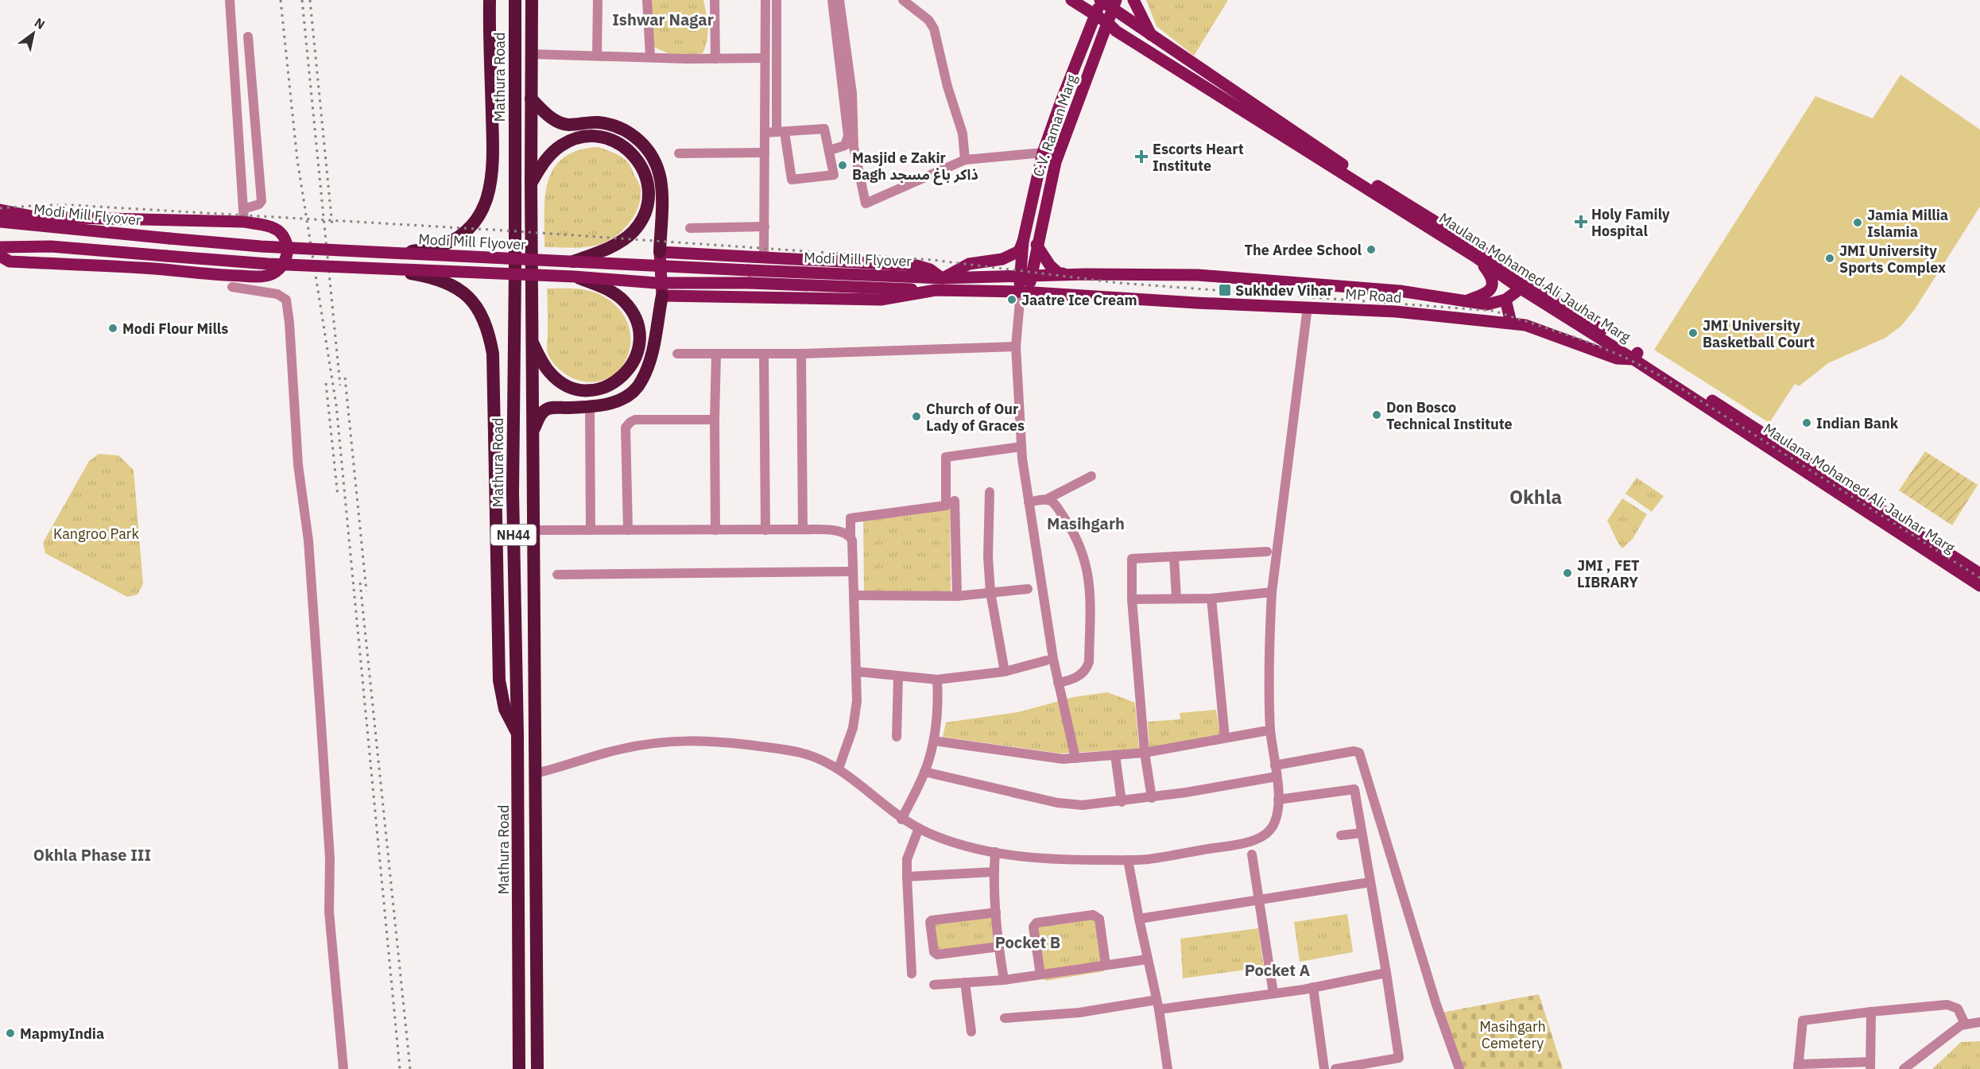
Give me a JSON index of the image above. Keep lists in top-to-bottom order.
{
  "streets": {
    "highway": ["Mathura Road", "NH44"],
    "main road": [
      "C.V. Raman Marg",
      "Modi Mill Flyover",
      "Maulana Mohamed Ali Jauhar Marg",
      "MP Road"
    ]
  },
  "crossings": [
    ["C.V. Raman Marg", "Modi Mill Flyover"],
    ["C.V. Raman Marg", "Maulana Mohamed Ali Jauhar Marg"],
    ["C.V. Raman Marg", "MP Road"],
    ["Modi Mill Flyover", "MP Road"],
    ["Maulana Mohamed Ali Jauhar Marg", "MP Road"]
  ],
  "districts": [
    "Ishwar Nagar",
    "Okhla",
    "Masihgarh",
    "Okhla Phase III",
    "Pocket B",
    "Pocket A"
  ],
  "parks": ["Kangroo Park", "Masihgarh Cemetery"],
  "places": {
    "health": ["Escorts Heart Institute", "Holy Family Hospital"],
    "other": [
      "Masjid e Zakir Bagh ذاکر باغ مسجد",
      "Jamia Millia Islamia",
      "The Ardee School",
      "JMI University Sports Complex",
      "Jaatre Ice Cream",
      "Modi Flour Mills",
      "JMI University Basketball Court",
      "Don Bosco Technical Institute",
      "Church of Our Lady of Graces",
      "Indian Bank",
      "JMI , FET LIBRARY",
      "MapmyIndia"
    ],
    "transit": ["Sukhdev Vihar"]
  },
  "north": "top right"
}
